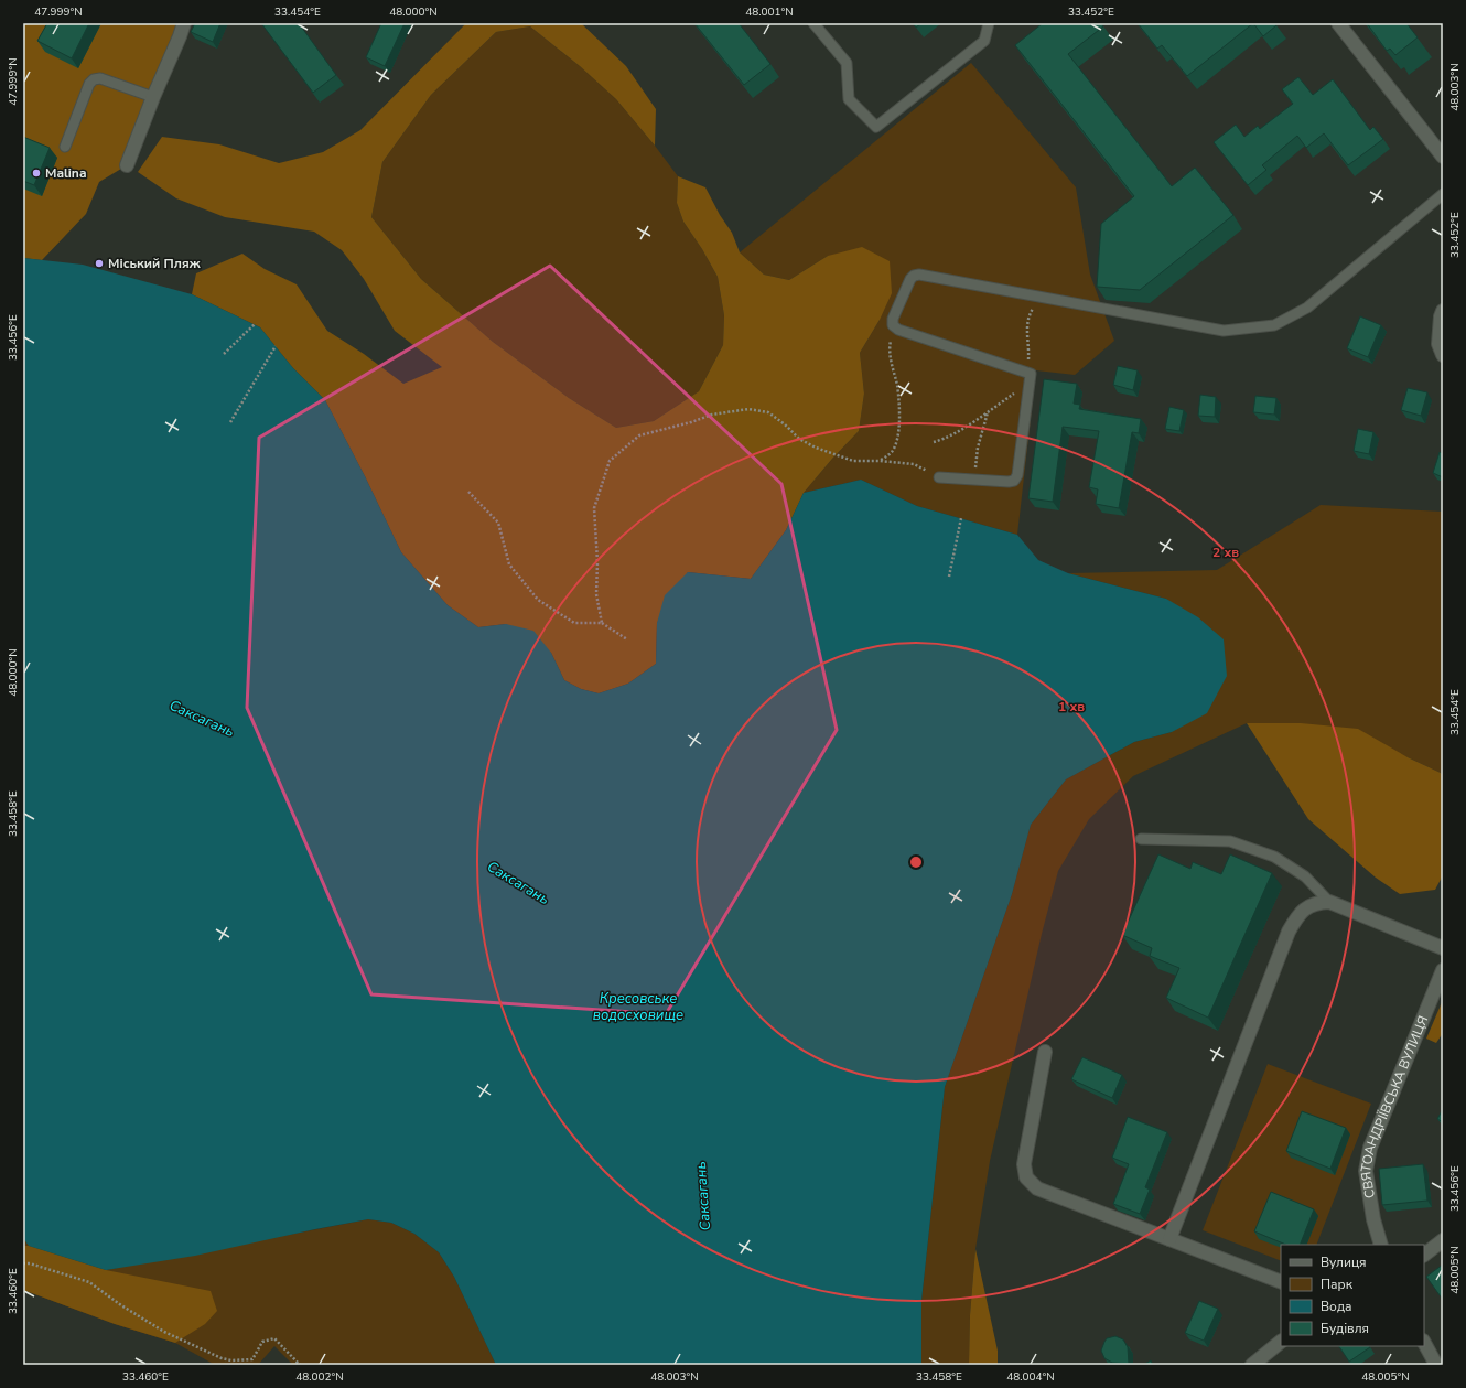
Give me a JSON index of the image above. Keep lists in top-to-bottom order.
{
  "streets": {
    "street": ["СВЯТОАНДРІЇВСЬКА ВУЛИЦЯ"]
  },
  "water": ["Саксагань", "Кресовське водосховище"],
  "places": ["Malina", "Міський Пляж"],
  "legend": [
    "Вулиця",
    "Парк",
    "Вода",
    "Будівля"
  ],
  "coordinates": [
    "47.999°N",
    "33.454°E",
    "48.000°N",
    "48.001°N",
    "33.452°E",
    "48.003°N",
    "33.456°E",
    "33.458°E",
    "48.005°N",
    "33.460°E",
    "48.002°N",
    "48.004°N"
  ],
  "rings": ["2 хв", "1 хв"]
}
